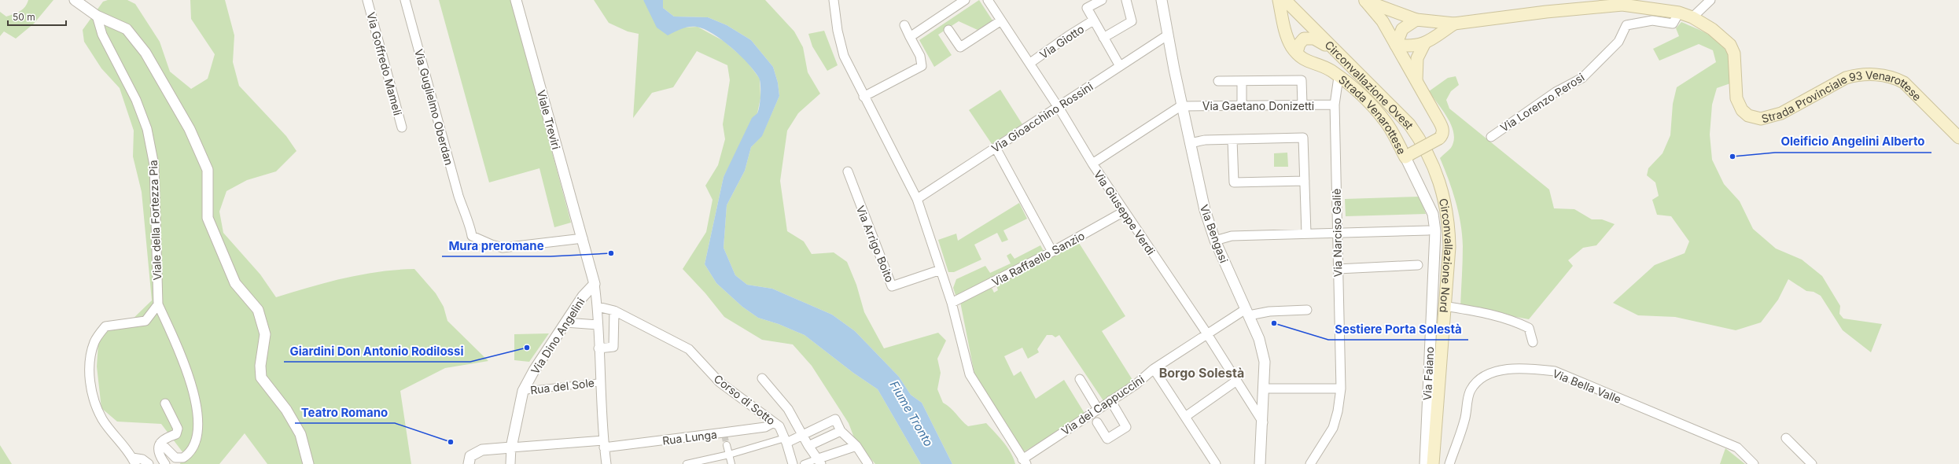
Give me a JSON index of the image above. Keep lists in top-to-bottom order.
{
  "streets": {
    "main road": [
      "Circonvallazione Ovest",
      "Strada Provinciale 93 Venarottese",
      "Strada Venarottese",
      "Circonvallazione Nord"
    ],
    "street": [
      "Via Giotto",
      "Via Goffredo Mameli",
      "Via Lorenzo Perosi",
      "Via Gaetano Donizetti",
      "Via Guglielmo Oberdan",
      "Via Gioacchino Rossini",
      "Viale Treviri",
      "Via Giuseppe Verdi",
      "Viale della Fortezza Pia",
      "Via Narciso Galiè",
      "Via Bengasi",
      "Via Arrigo Boito",
      "Via Raffaello Sanzio",
      "Via Dino Angelini",
      "Via Faiano",
      "Rua del Sole",
      "Via Bella Valle",
      "Corso di Sotto",
      "Via dei Cappuccini",
      "Rua Lunga"
    ]
  },
  "crossings": [
    ["Via Giotto", "Via Giuseppe Verdi"],
    ["Circonvallazione Ovest", "Circonvallazione Nord"],
    ["Via Lorenzo Perosi", "Strada Venarottese"],
    ["Via Gaetano Donizetti", "Via Narciso Galiè"],
    ["Via Gaetano Donizetti", "Via Bengasi"],
    ["Via Guglielmo Oberdan", "Viale Treviri"],
    ["Strada Provinciale 93 Venarottese", "Strada Venarottese"],
    ["Strada Venarottese", "Via Narciso Galiè"],
    ["Strada Venarottese", "Via Faiano"],
    ["Via Gioacchino Rossini", "Via Giuseppe Verdi"],
    ["Via Gioacchino Rossini", "Via Bengasi"],
    ["Viale Treviri", "Via Dino Angelini"],
    ["Via Giuseppe Verdi", "Via Bengasi"],
    ["Via Giuseppe Verdi", "Via Raffaello Sanzio"],
    ["Via Giuseppe Verdi", "Via dei Cappuccini"],
    ["Via Bengasi", "Via dei Cappuccini"],
    ["Via Dino Angelini", "Rua del Sole"],
    ["Via Dino Angelini", "Rua Lunga"],
    ["Corso di Sotto", "Rua Lunga"]
  ],
  "districts": ["Borgo Solestà"],
  "water": ["Fiume Tronto"],
  "places": [
    "Oleificio Angelini Alberto",
    "Mura preromane",
    "Sestiere Porta Solestà",
    "Giardini Don Antonio Rodilossi",
    "Teatro Romano"
  ],
  "scale_bar": "50 m"
}
